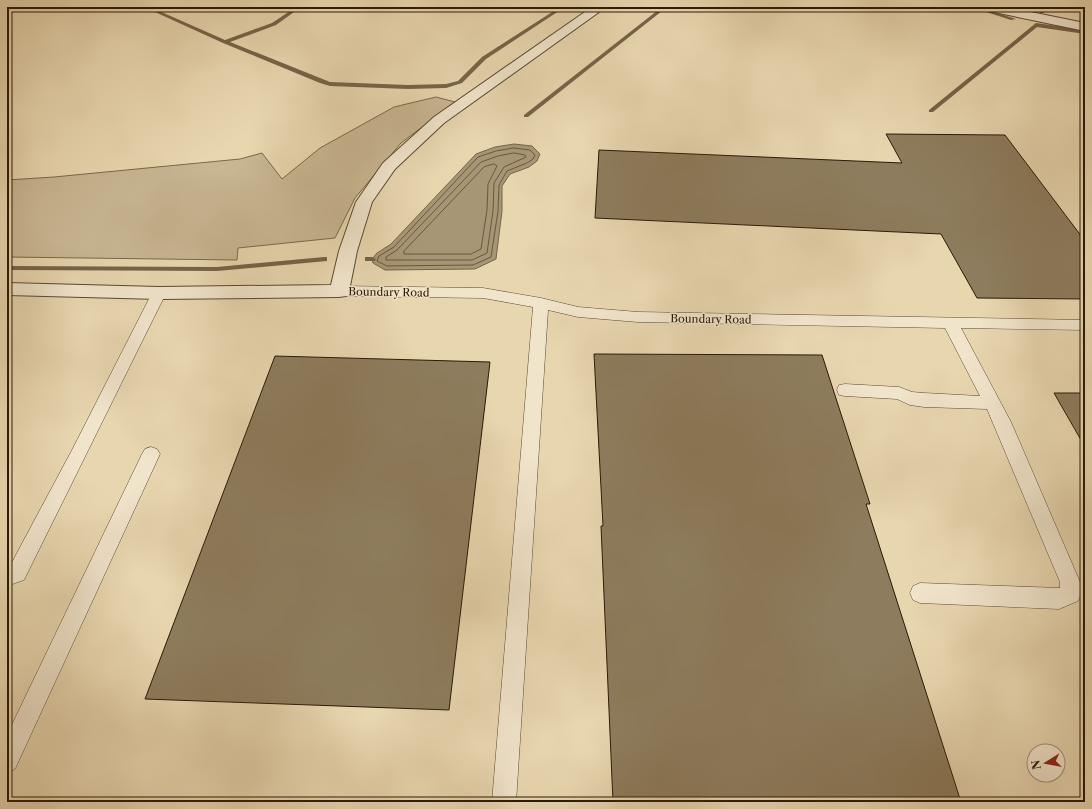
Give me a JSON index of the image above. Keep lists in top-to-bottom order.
{
  "streets": {
    "lane": ["Boundary Road"]
  },
  "north": "left"
}
